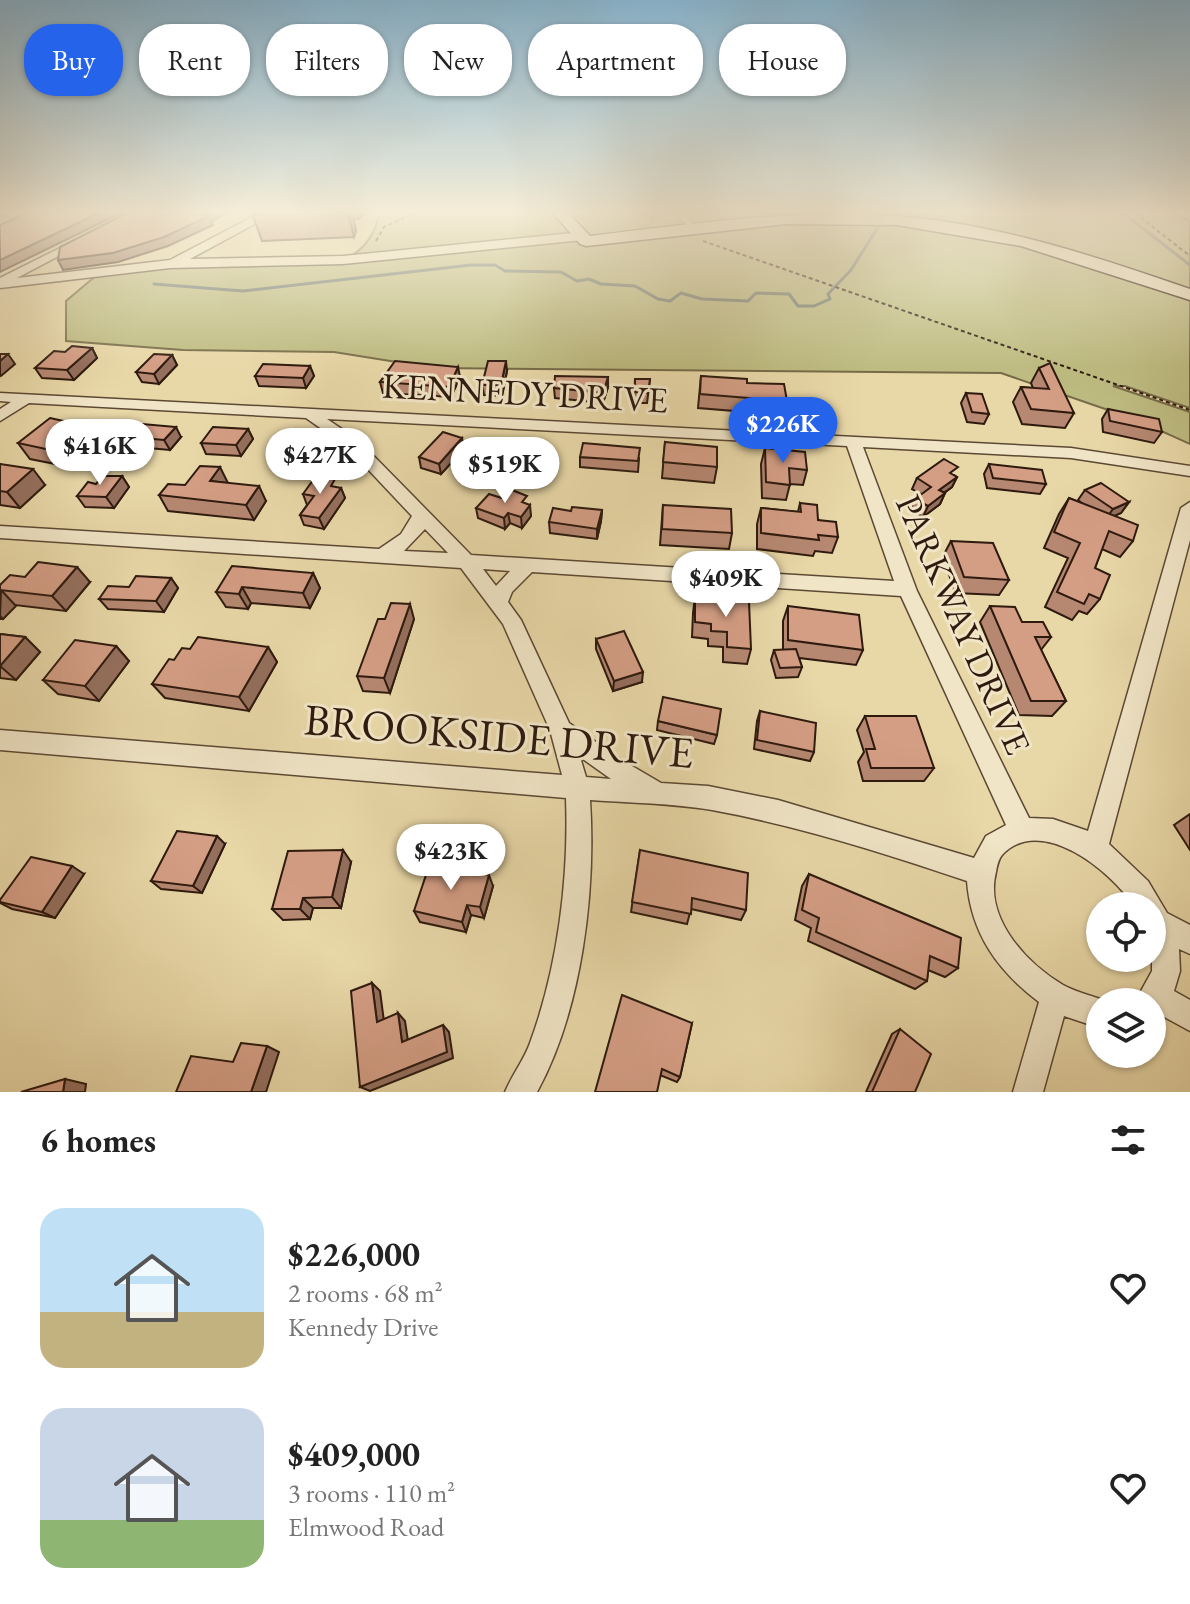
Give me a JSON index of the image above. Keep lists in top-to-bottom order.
{
  "streets": {
    "street": ["KENNEDY DRIVE", "PARKWAY DRIVE", "BROOKSIDE DRIVE"]
  },
  "crossings": [
    ["KENNEDY DRIVE", "PARKWAY DRIVE"]
  ],
  "page": {
    "chip": [
      "Buy",
      "Rent",
      "Filters",
      "New",
      "Apartment",
      "House"
    ],
    "price": [
      "$226K",
      "$416K",
      "$427K",
      "$519K",
      "$409K",
      "$423K"
    ],
    "heading": "6 homes",
    "list": [
      {
        "name": "$226,000",
        "note": "2 rooms · 68 m² · Kennedy Drive"
      },
      {
        "name": "$409,000",
        "note": "3 rooms · 110 m² · Elmwood Road"
      }
    ]
  }
}
